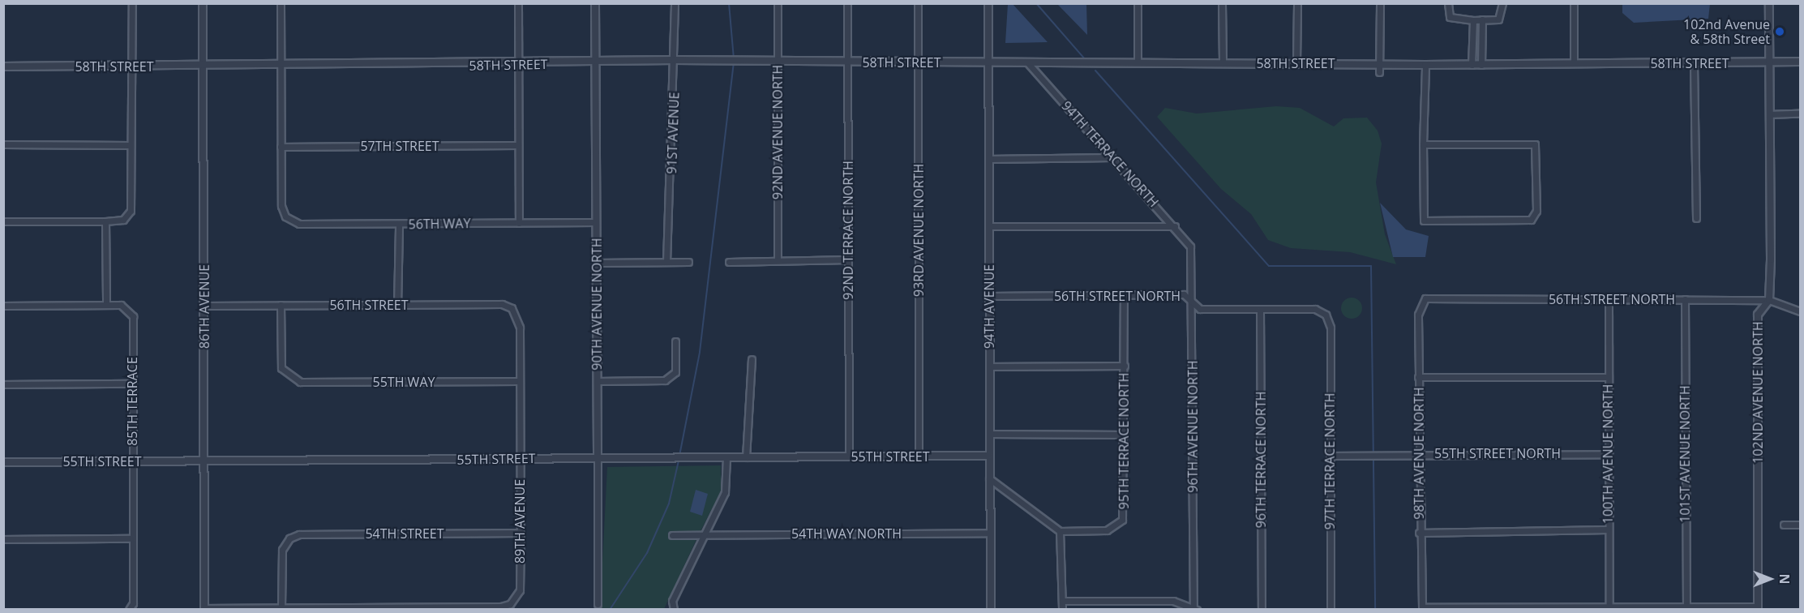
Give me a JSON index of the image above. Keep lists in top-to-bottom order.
{
  "streets": {
    "street": [
      "58TH STREET",
      "92ND AVENUE NORTH",
      "91ST AVENUE",
      "57TH STREET",
      "94TH TERRACE NORTH",
      "56TH WAY",
      "92ND TERRACE NORTH",
      "93RD AVENUE NORTH",
      "56TH STREET NORTH",
      "90TH AVENUE NORTH",
      "56TH STREET",
      "86TH AVENUE",
      "94TH AVENUE",
      "55TH WAY",
      "102ND AVENUE NORTH",
      "85TH TERRACE",
      "96TH AVENUE NORTH",
      "95TH TERRACE NORTH",
      "98TH AVENUE NORTH",
      "55TH STREET NORTH",
      "100TH AVENUE NORTH",
      "101ST AVENUE NORTH",
      "55TH STREET",
      "96TH TERRACE NORTH",
      "97TH TERRACE NORTH",
      "89TH AVENUE",
      "54TH STREET",
      "54TH WAY NORTH"
    ]
  },
  "crossings": [
    ["58TH STREET", "92ND AVENUE NORTH"],
    ["58TH STREET", "91ST AVENUE"],
    ["58TH STREET", "94TH TERRACE NORTH"],
    ["58TH STREET", "92ND TERRACE NORTH"],
    ["58TH STREET", "93RD AVENUE NORTH"],
    ["58TH STREET", "90TH AVENUE NORTH"],
    ["58TH STREET", "86TH AVENUE"],
    ["58TH STREET", "94TH AVENUE"],
    ["58TH STREET", "102ND AVENUE NORTH"],
    ["57TH STREET", "56TH WAY"],
    ["94TH TERRACE NORTH", "96TH AVENUE NORTH"],
    ["56TH WAY", "90TH AVENUE NORTH"],
    ["92ND TERRACE NORTH", "55TH STREET"],
    ["93RD AVENUE NORTH", "55TH STREET"],
    ["56TH STREET NORTH", "94TH AVENUE"],
    ["56TH STREET NORTH", "102ND AVENUE NORTH"],
    ["56TH STREET NORTH", "96TH AVENUE NORTH"],
    ["56TH STREET NORTH", "95TH TERRACE NORTH"],
    ["56TH STREET NORTH", "98TH AVENUE NORTH"],
    ["56TH STREET NORTH", "100TH AVENUE NORTH"],
    ["56TH STREET NORTH", "101ST AVENUE NORTH"],
    ["56TH STREET NORTH", "96TH TERRACE NORTH"],
    ["56TH STREET NORTH", "97TH TERRACE NORTH"],
    ["90TH AVENUE NORTH", "55TH STREET"],
    ["56TH STREET", "86TH AVENUE"],
    ["56TH STREET", "55TH WAY"],
    ["56TH STREET", "89TH AVENUE"],
    ["86TH AVENUE", "55TH STREET"],
    ["94TH AVENUE", "55TH STREET"],
    ["94TH AVENUE", "54TH WAY NORTH"],
    ["55TH WAY", "89TH AVENUE"],
    ["85TH TERRACE", "55TH STREET"],
    ["98TH AVENUE NORTH", "55TH STREET NORTH"],
    ["98TH AVENUE NORTH", "100TH AVENUE NORTH"],
    ["55TH STREET NORTH", "100TH AVENUE NORTH"],
    ["55TH STREET NORTH", "97TH TERRACE NORTH"],
    ["55TH STREET", "89TH AVENUE"],
    ["89TH AVENUE", "54TH STREET"]
  ],
  "places": ["102nd Avenue & 58th Street"],
  "north": "right"
}
